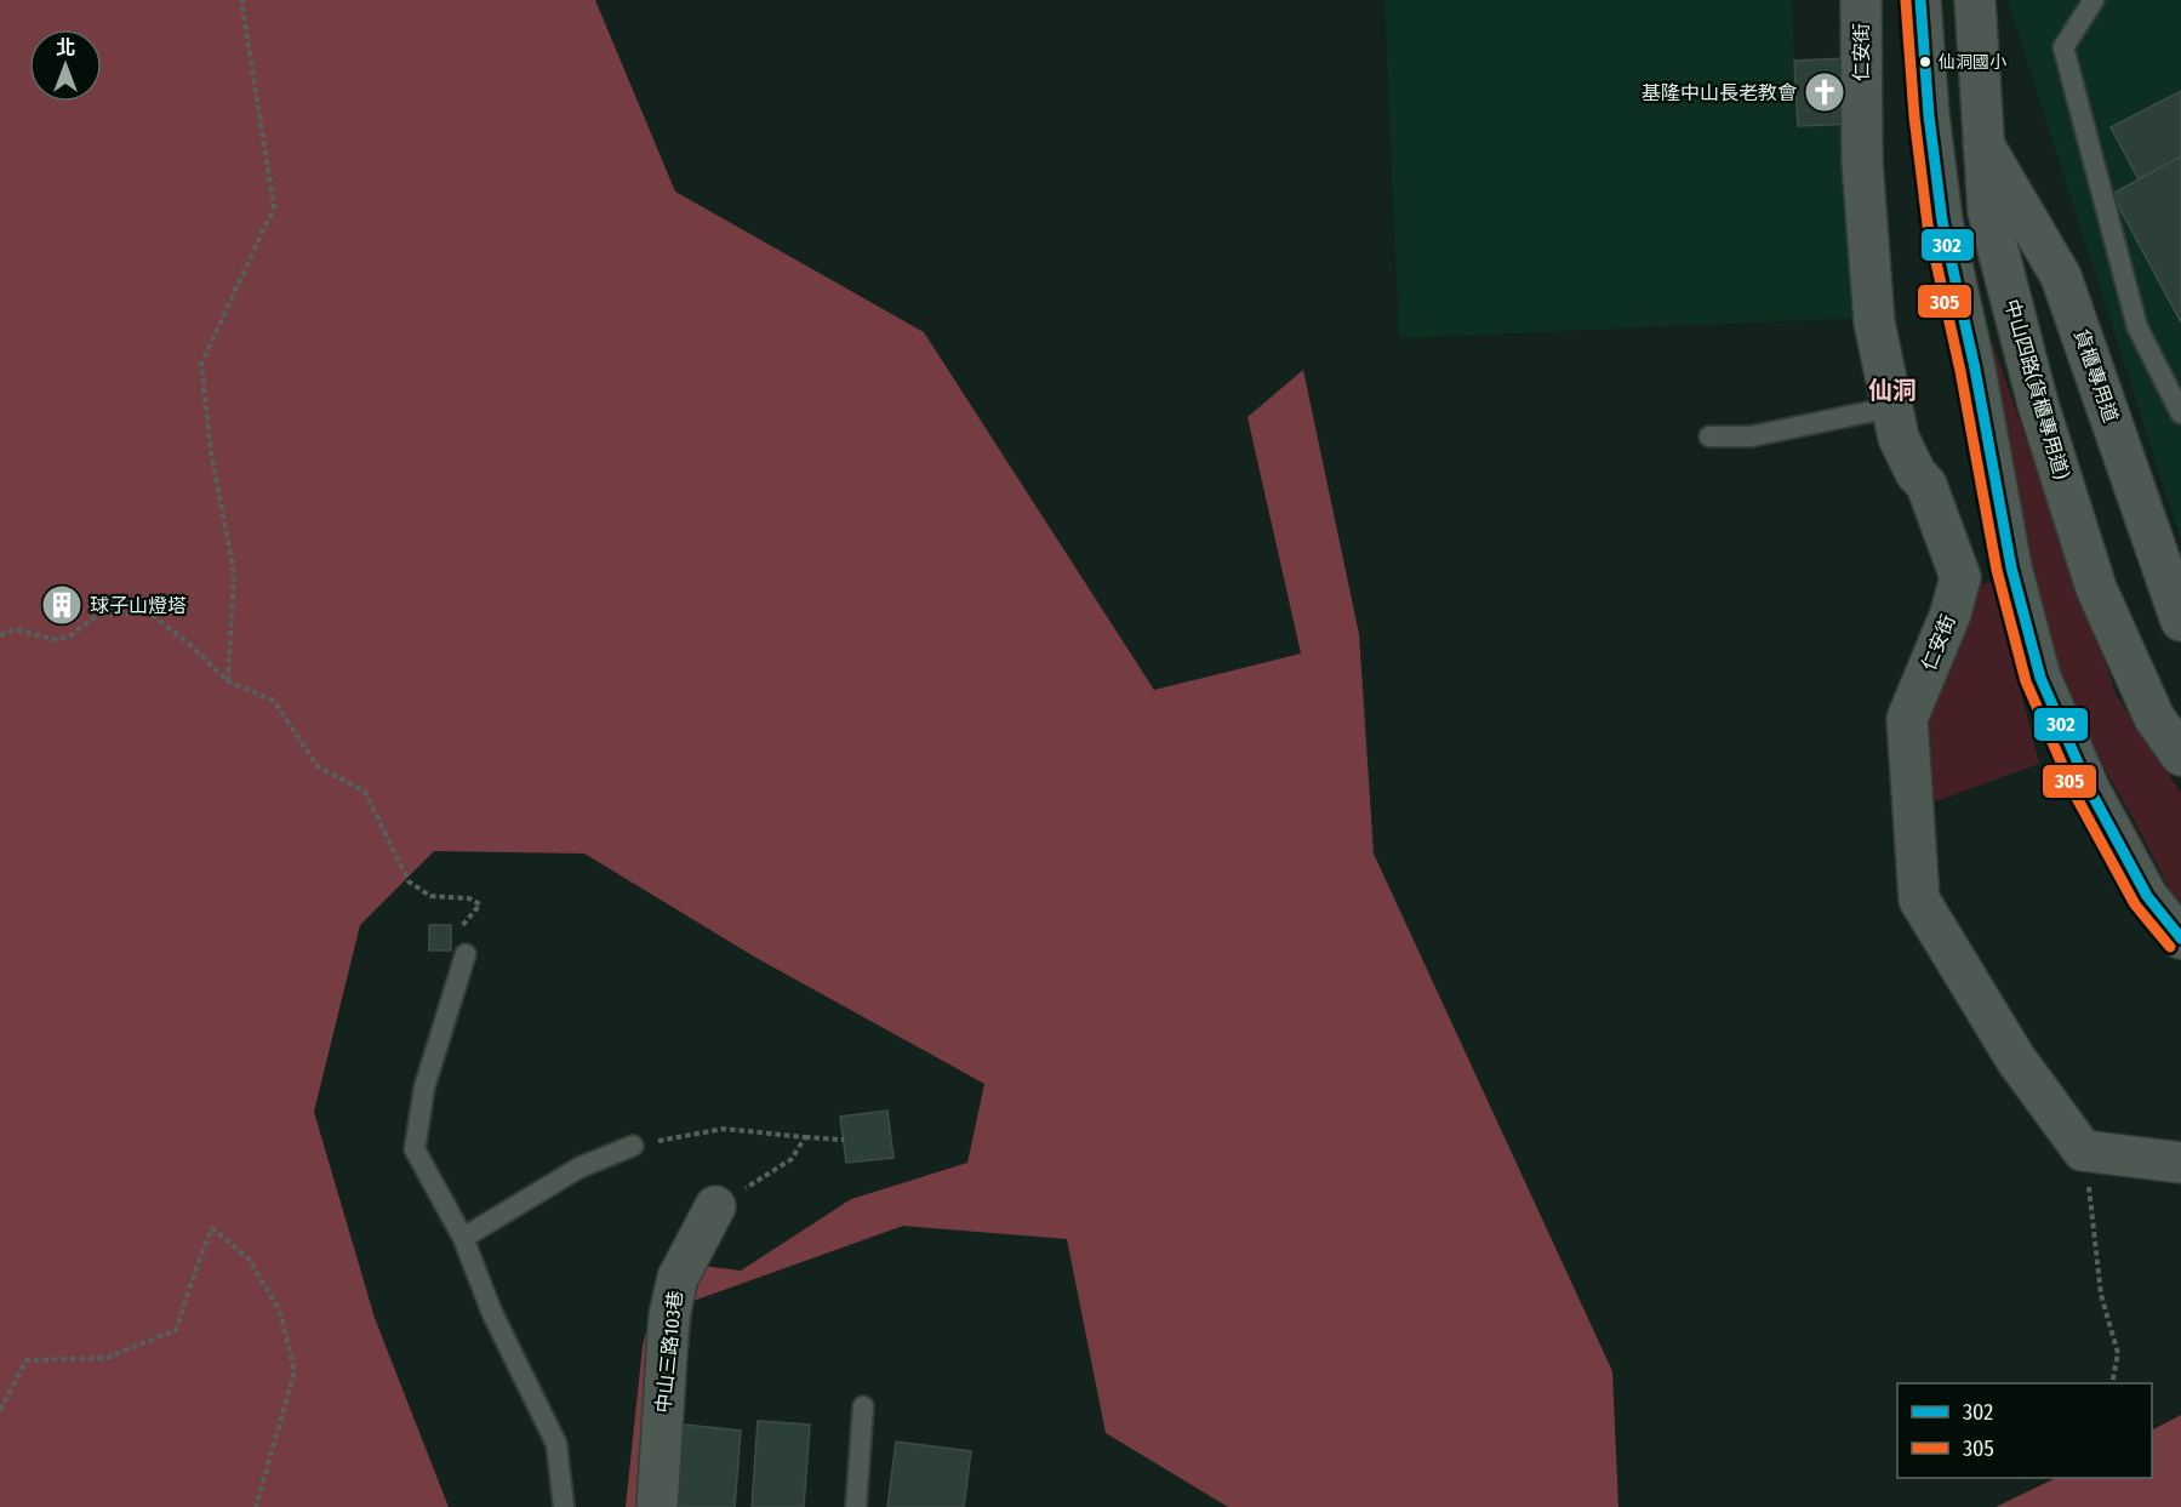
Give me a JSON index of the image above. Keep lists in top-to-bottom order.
{
  "streets": {
    "street": [
      "仁安街",
      "貨櫃專用道",
      "中山四路(貨櫃專用道)",
      "中山三路103巷"
    ]
  },
  "crossings": [
    ["貨櫃專用道", "中山四路(貨櫃專用道)"]
  ],
  "districts": ["仙洞"],
  "places": {
    "other": ["仙洞國小"],
    "church": ["基隆中山長老教會"],
    "building": ["球子山燈塔"]
  },
  "lines": ["transit line 302", "transit line 305"],
  "legend": ["302", "305"],
  "north": "top"
}
